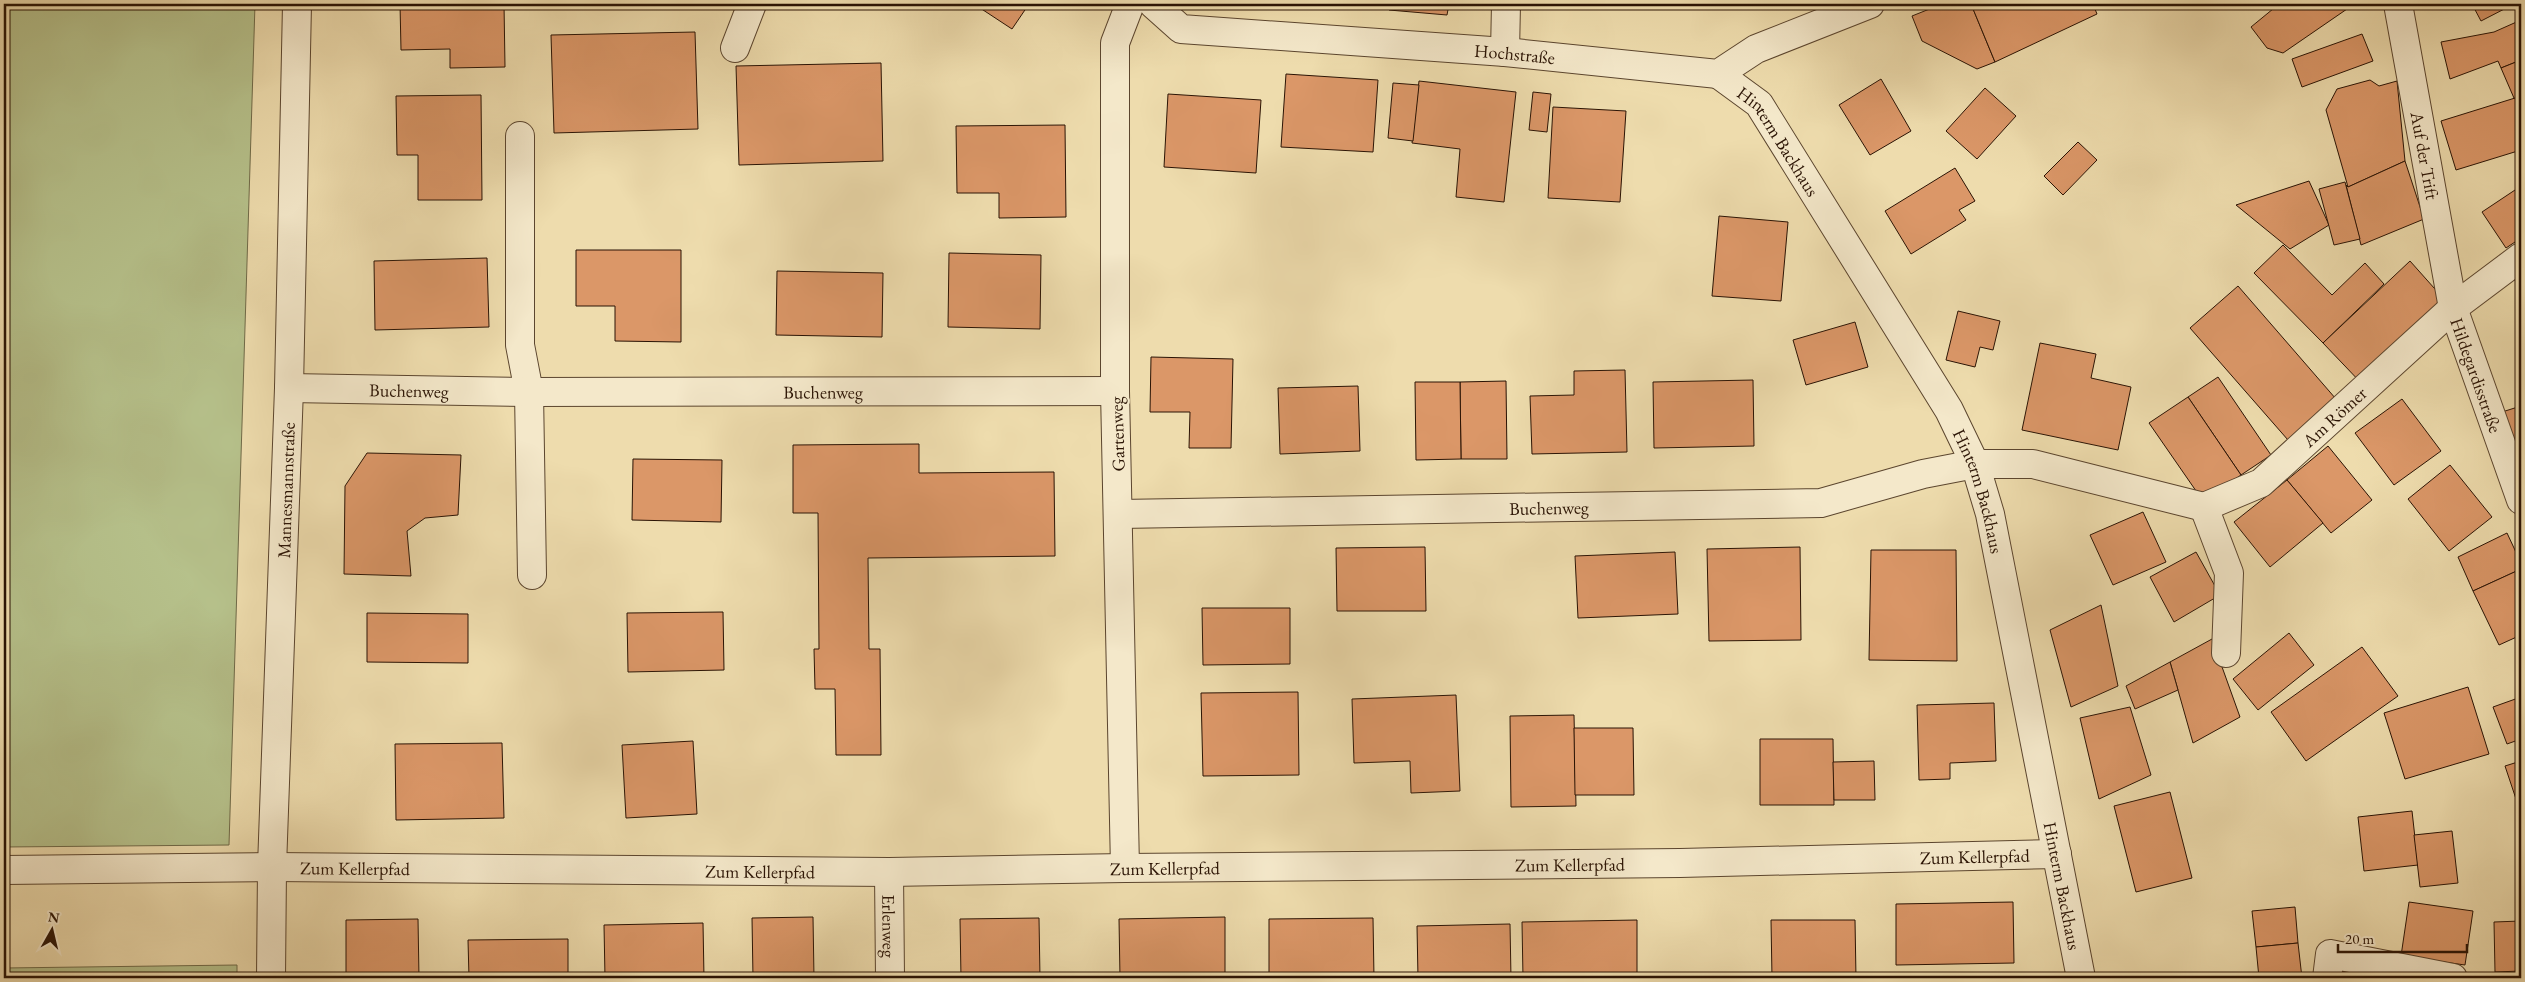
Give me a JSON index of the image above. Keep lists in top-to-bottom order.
{
  "streets": {
    "street": [
      "Hochstraße",
      "Hinterm Backhaus",
      "Auf der Trift",
      "Hildegardisstraße",
      "Buchenweg",
      "Am Römer",
      "Gartenweg",
      "Mannesmannstraße",
      "Zum Kellerpfad",
      "Erlenweg"
    ]
  },
  "crossings": [
    ["Hochstraße", "Hinterm Backhaus"],
    ["Hinterm Backhaus", "Buchenweg"],
    ["Hinterm Backhaus", "Zum Kellerpfad"],
    ["Auf der Trift", "Hildegardisstraße"],
    ["Auf der Trift", "Am Römer"],
    ["Hildegardisstraße", "Am Römer"],
    ["Buchenweg", "Gartenweg"],
    ["Buchenweg", "Mannesmannstraße"],
    ["Gartenweg", "Zum Kellerpfad"],
    ["Mannesmannstraße", "Zum Kellerpfad"],
    ["Zum Kellerpfad", "Erlenweg"]
  ],
  "scale_bar": "20 m",
  "north": "top"
}
